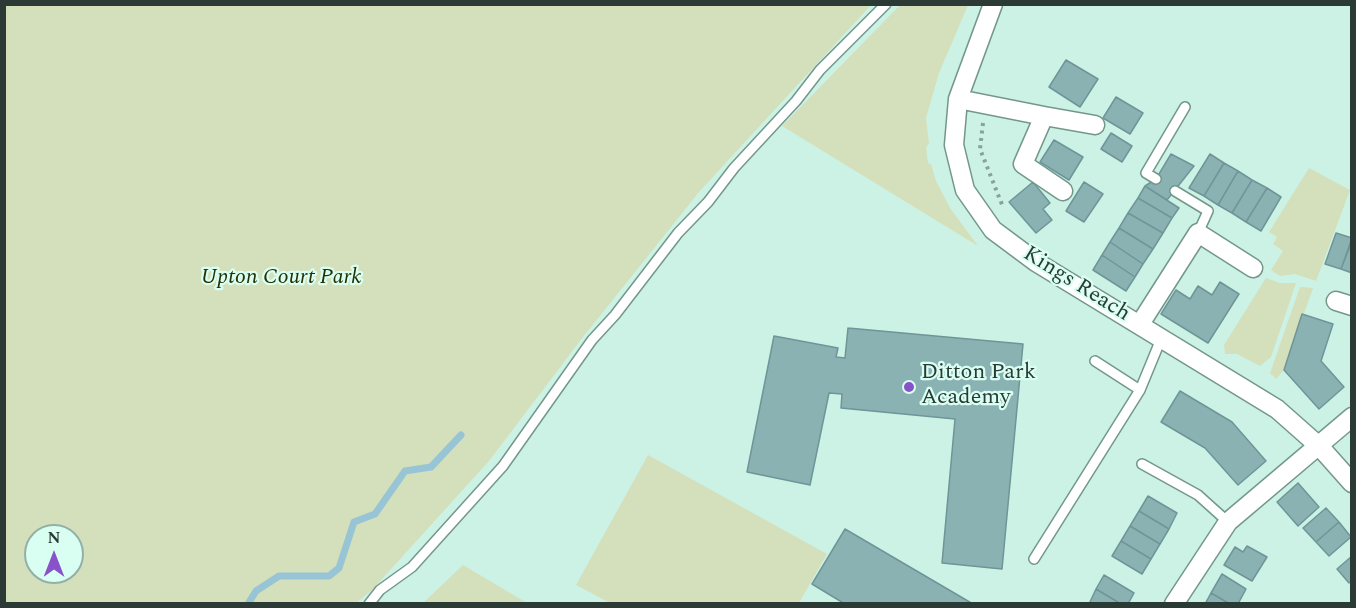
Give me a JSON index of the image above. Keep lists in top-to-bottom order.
{
  "streets": {
    "street": ["Kings Reach"]
  },
  "parks": ["Upton Court Park"],
  "places": ["Ditton Park Academy"],
  "north": "top"
}
